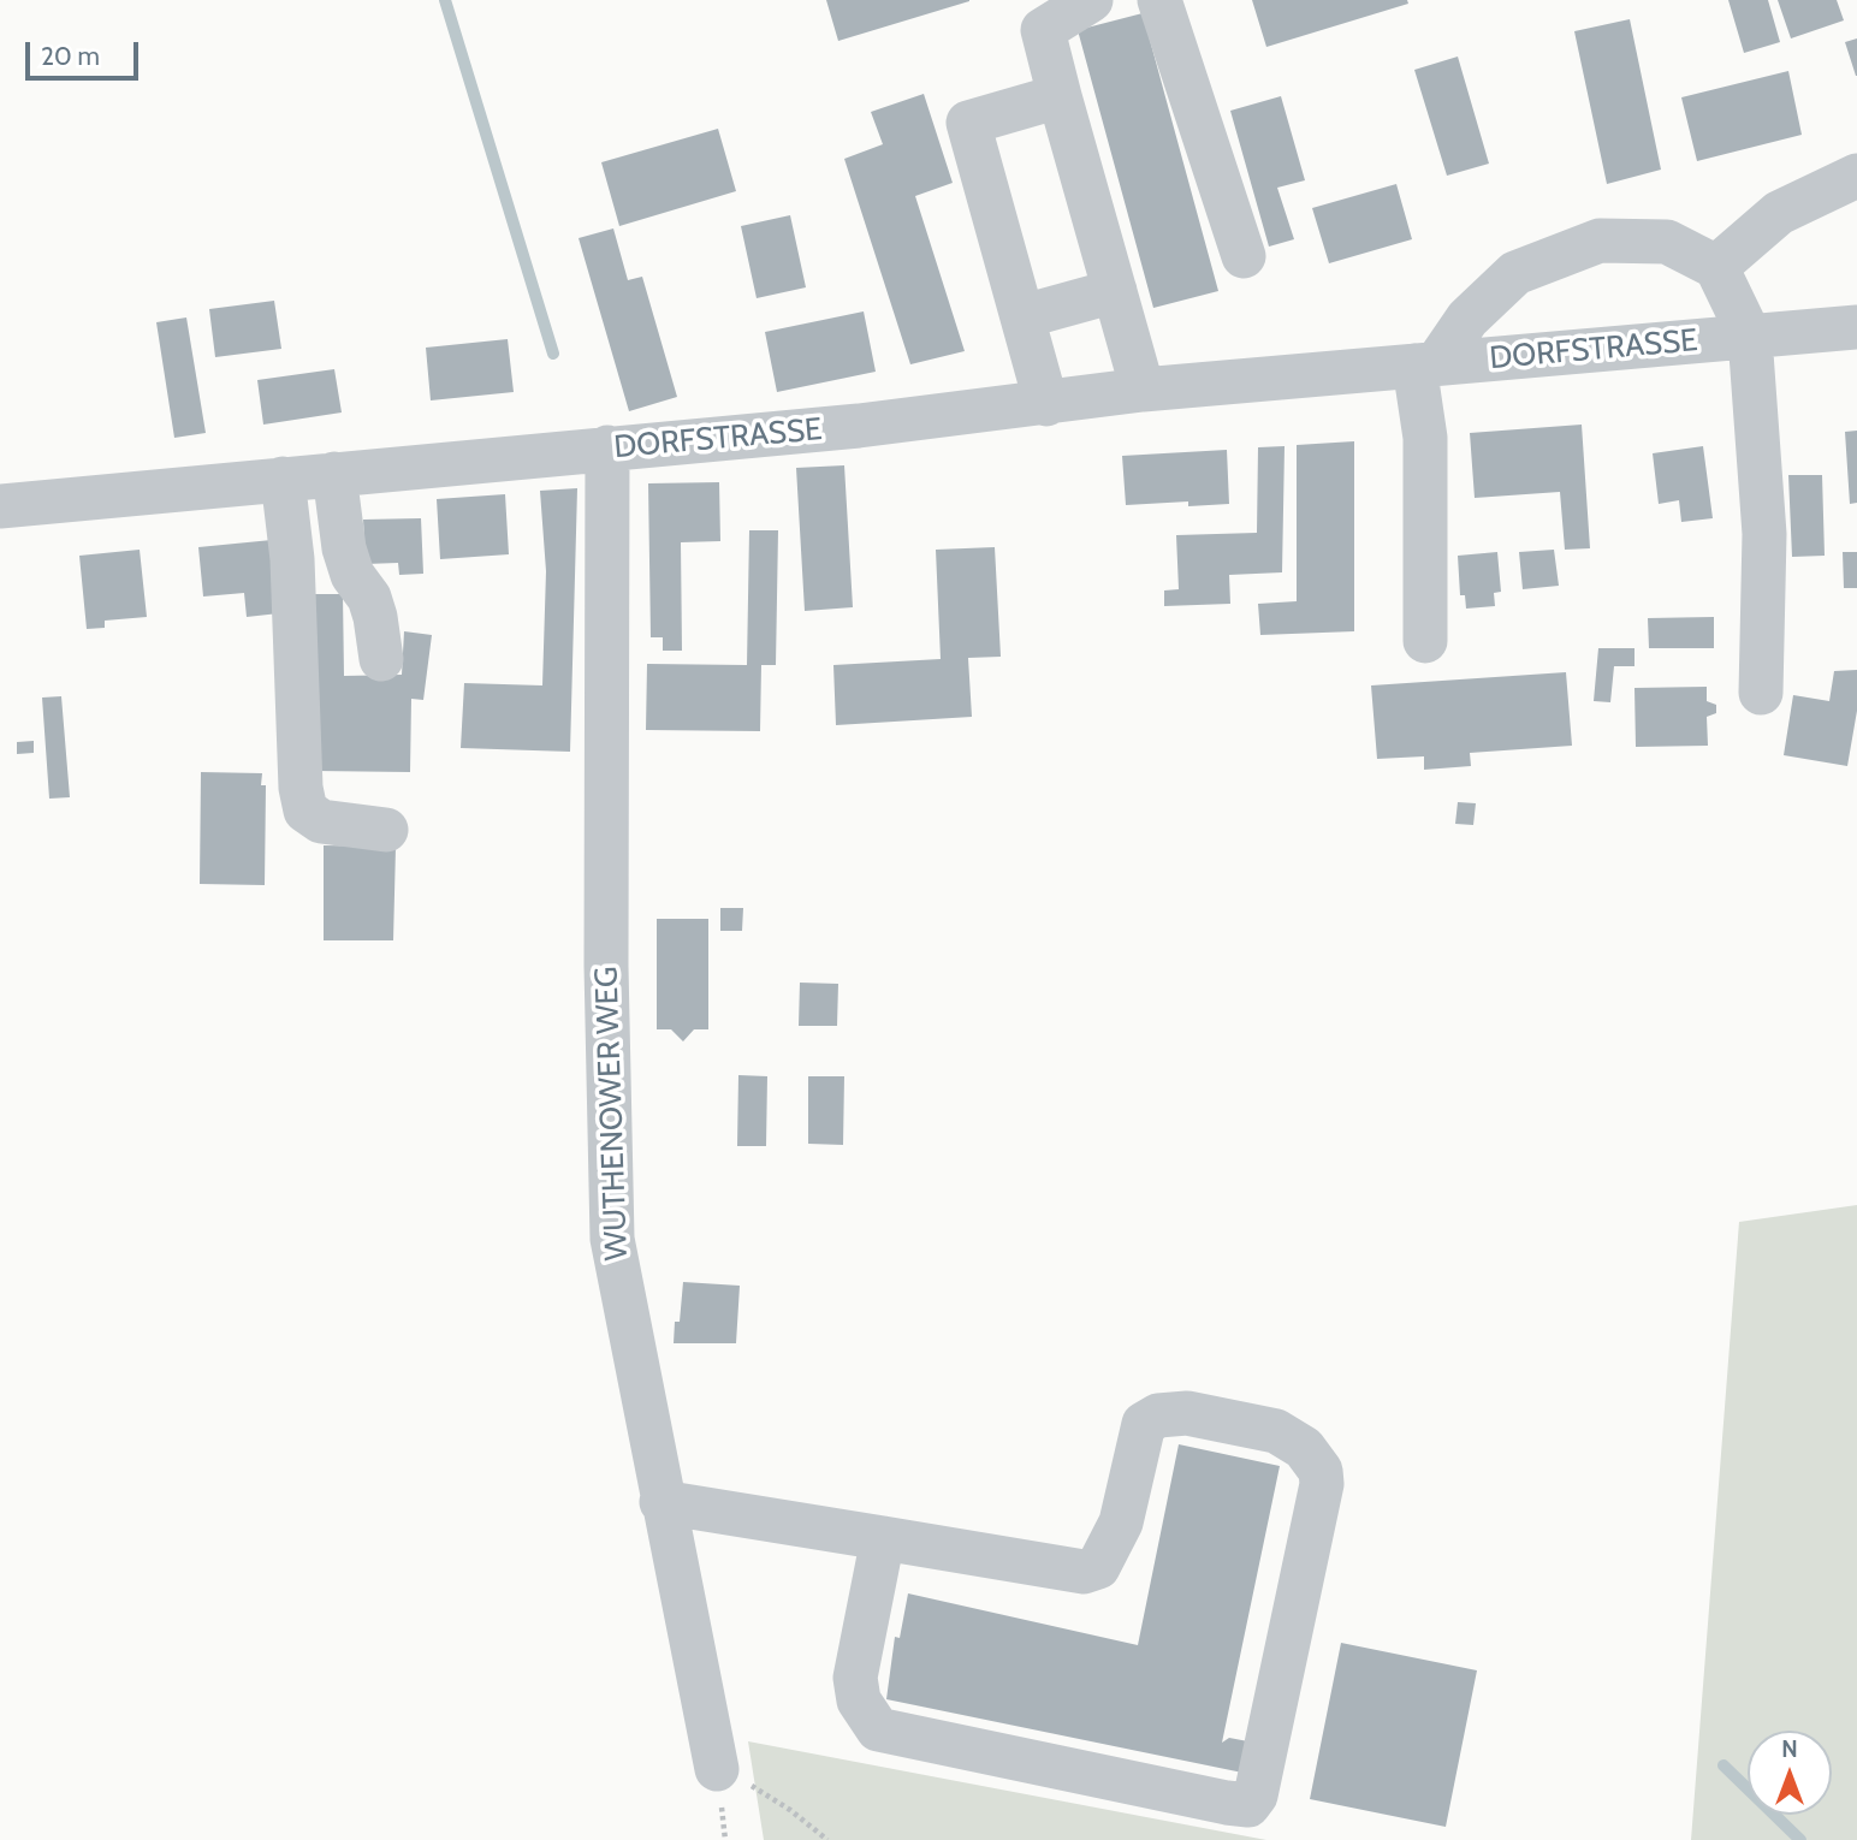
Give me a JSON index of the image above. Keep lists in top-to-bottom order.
{
  "streets": {
    "street": ["DORFSTRASSE", "WUTHENOWER WEG"]
  },
  "crossings": [
    ["DORFSTRASSE", "WUTHENOWER WEG"]
  ],
  "scale_bar": "20 m",
  "north": "top"
}
